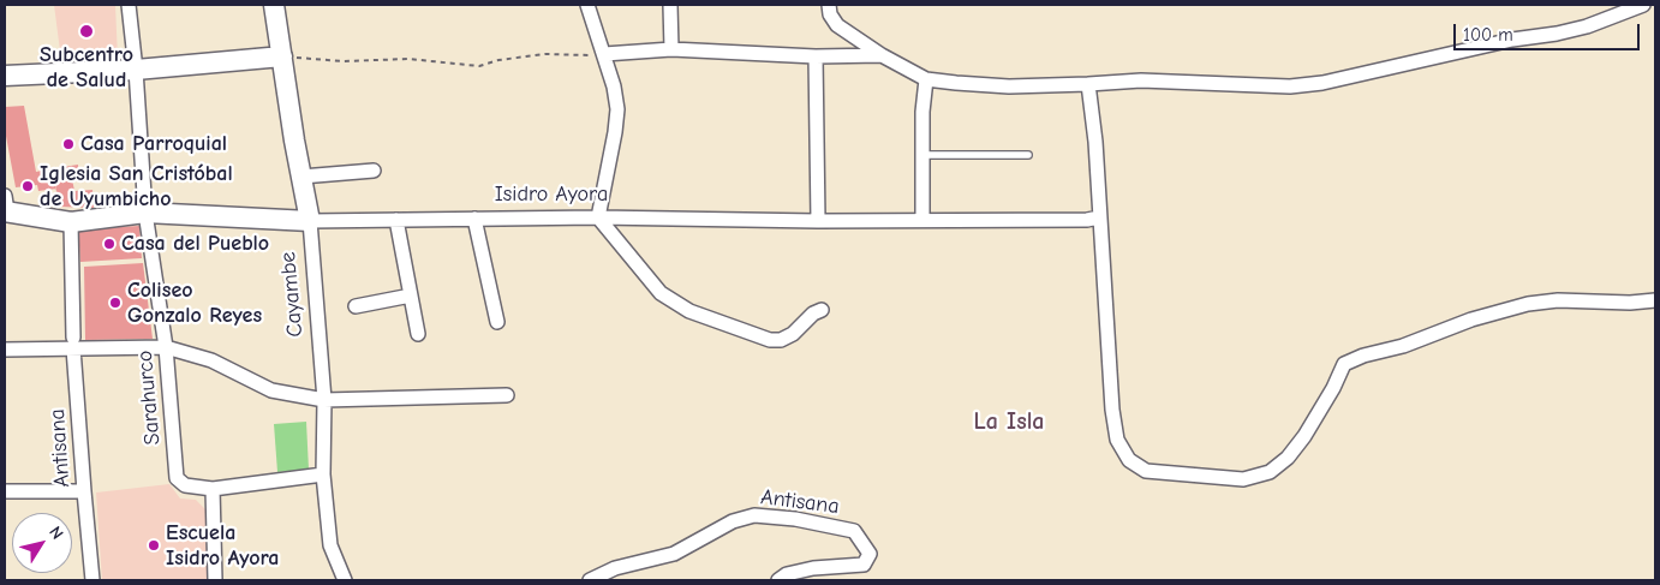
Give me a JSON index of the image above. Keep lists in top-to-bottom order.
{
  "streets": {
    "street": [
      "Isidro Ayora",
      "Cayambe",
      "Sarahurco",
      "Antisana"
    ]
  },
  "crossings": [
    ["Isidro Ayora", "Cayambe"],
    ["Isidro Ayora", "Sarahurco"],
    ["Isidro Ayora", "Antisana"]
  ],
  "districts": ["La Isla"],
  "places": [
    "Subcentro de Salud",
    "Casa Parroquial",
    "Iglesia San Cristóbal de Uyumbicho",
    "Casa del Pueblo",
    "Coliseo Gonzalo Reyes",
    "Escuela Isidro Ayora"
  ],
  "scale_bar": "100 m",
  "north": "top right"
}
